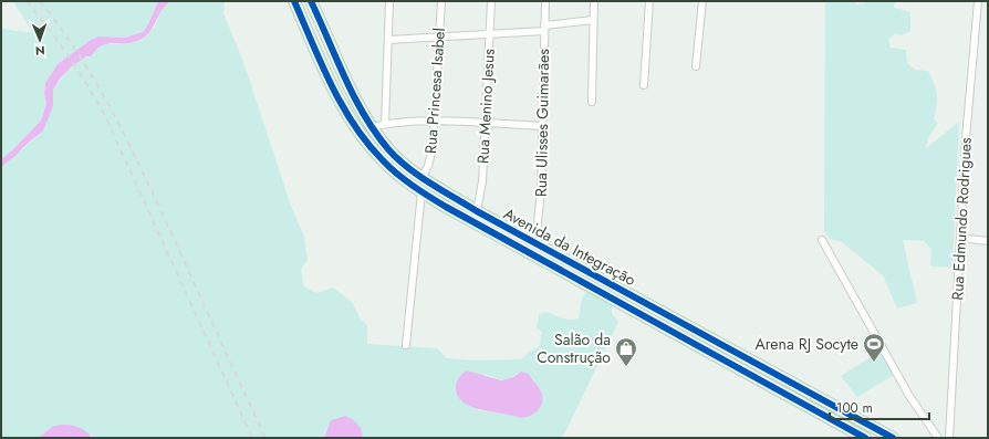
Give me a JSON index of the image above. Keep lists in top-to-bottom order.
{
  "streets": {
    "main road": ["Avenida da Integração"],
    "street": [
      "Rua Princesa Isabel",
      "Rua Menino Jesus",
      "Rua Ulisses Guimarães",
      "Rua Edmundo Rodrigues"
    ]
  },
  "crossings": [
    ["Rua Princesa Isabel", "Avenida da Integração"],
    ["Rua Menino Jesus", "Avenida da Integração"],
    ["Rua Ulisses Guimarães", "Avenida da Integração"]
  ],
  "places": {
    "sports": ["Arena RJ Socyte"],
    "shop": ["Salão da Construção"]
  },
  "scale_bar": "100 m",
  "north": "bottom"
}
